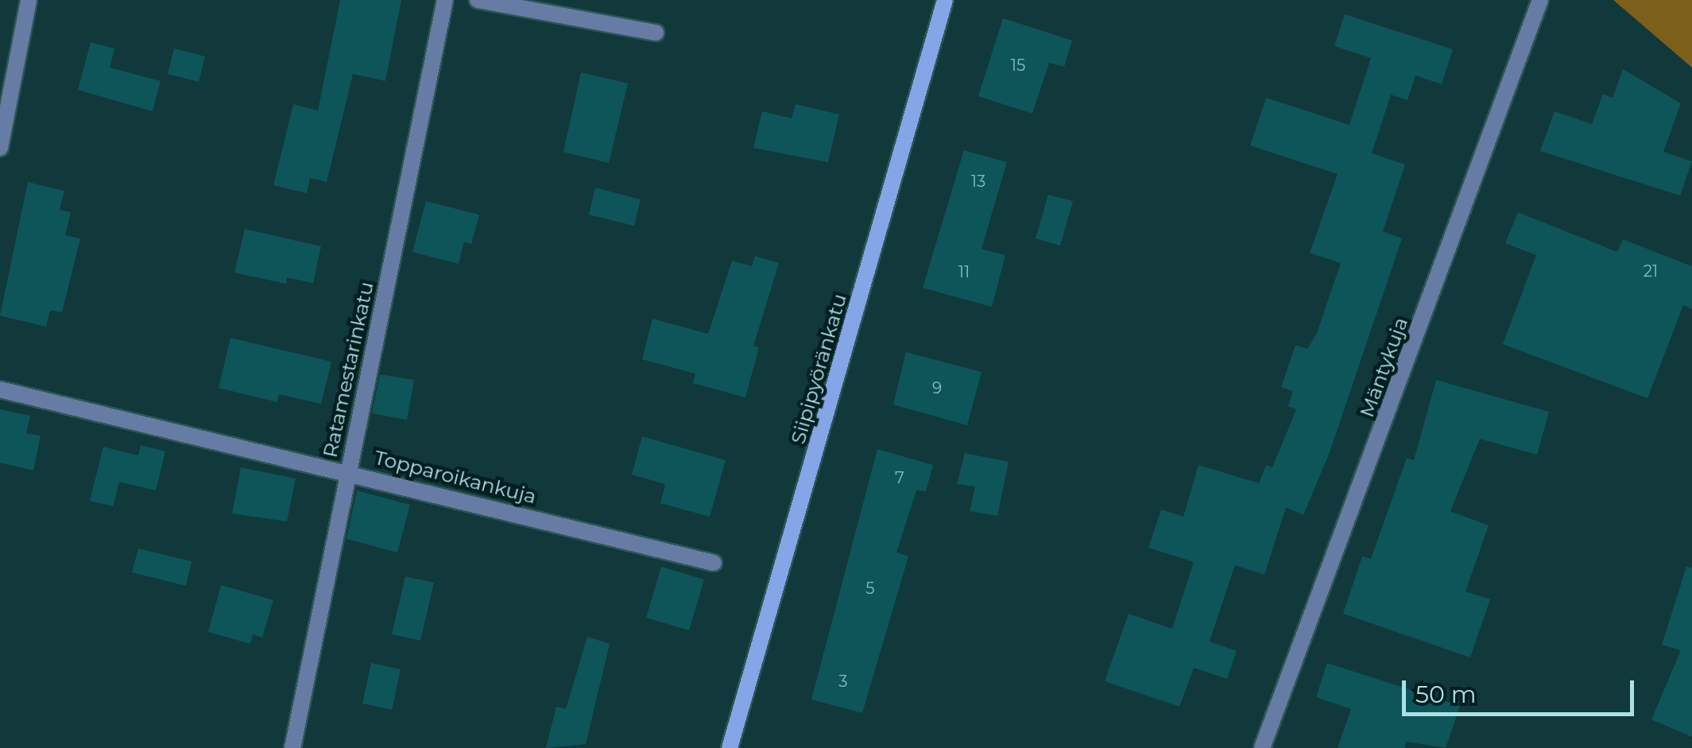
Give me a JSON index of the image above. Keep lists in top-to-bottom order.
{
  "streets": {
    "street": [
      "Mäntykuja",
      "Siipipyöränkatu",
      "Ratamestarinkatu",
      "Topparoikankuja"
    ]
  },
  "crossings": [
    ["Ratamestarinkatu", "Topparoikankuja"]
  ],
  "house_numbers": [
    "15",
    "13",
    "21",
    "11",
    "9",
    "7",
    "5",
    "3"
  ],
  "scale_bar": "50 m"
}
